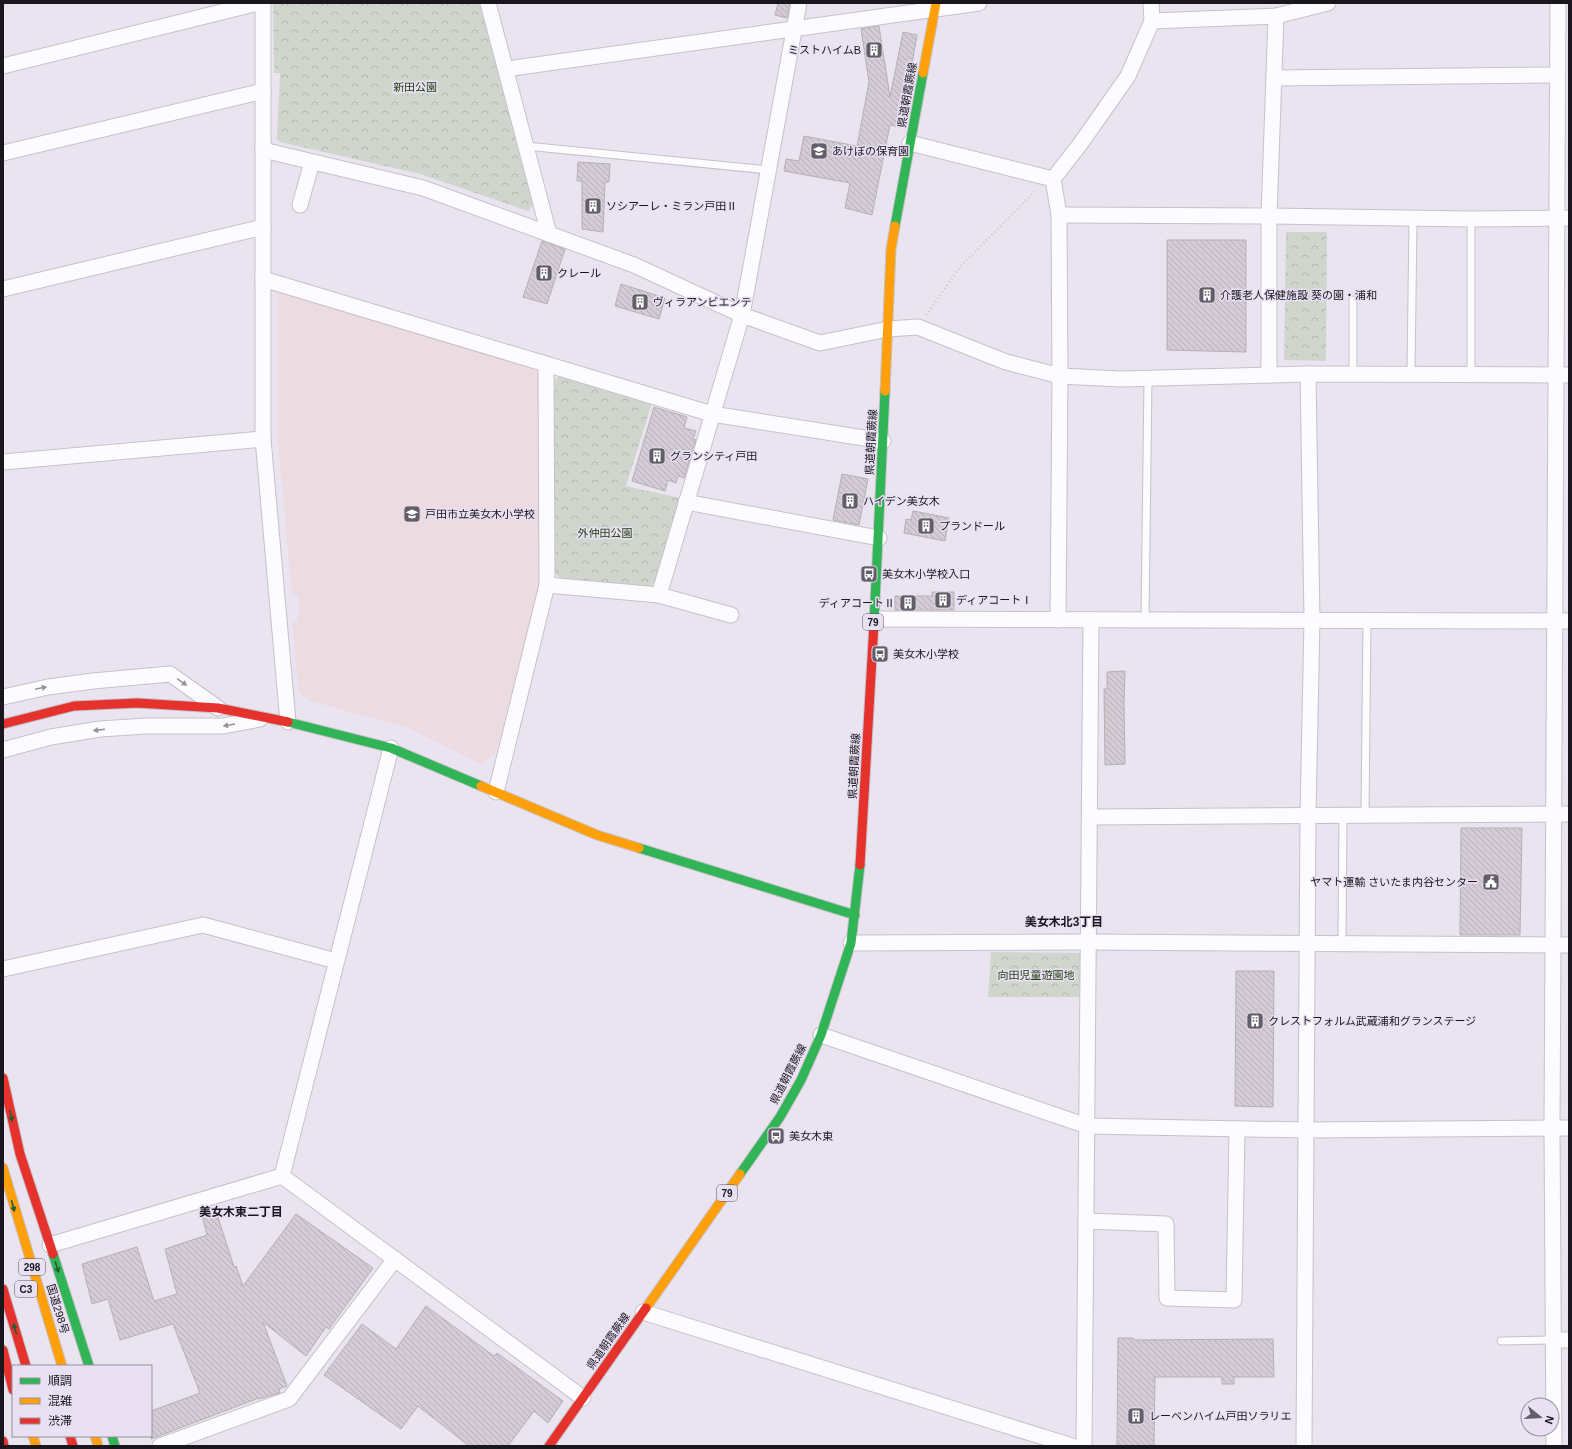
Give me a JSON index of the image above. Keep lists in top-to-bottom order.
{
  "streets": {
    "main road": [
      "県道朝霞蕨線",
      "79",
      "298",
      "C3",
      "国道298号"
    ]
  },
  "districts": ["美女木北3丁目", "美女木東二丁目"],
  "parks": ["新田公園", "外仲田公園", "向田児童遊園地"],
  "places": {
    "building": [
      "ミストハイムB",
      "ソシアーレ・ミラン戸田Ⅱ",
      "クレール",
      "介護老人保健施設 葵の園・浦和",
      "ヴィラアンビエンテ",
      "グランシティ戸田",
      "ハイデン美女木",
      "プランドール",
      "ディアコートⅠ",
      "ディアコートⅡ",
      "クレストフォルム武蔵浦和グランステージ",
      "レーベンハイム戸田ソラリエ"
    ],
    "school or university": ["あけぼの保育園", "戸田市立美女木小学校"],
    "bus stop": ["美女木小学校入口", "美女木小学校", "美女木東"],
    "public building": ["ヤマト運輸 さいたま内谷センター"]
  },
  "legend": ["順調", "混雑", "渋滞"],
  "north": "right"
}
